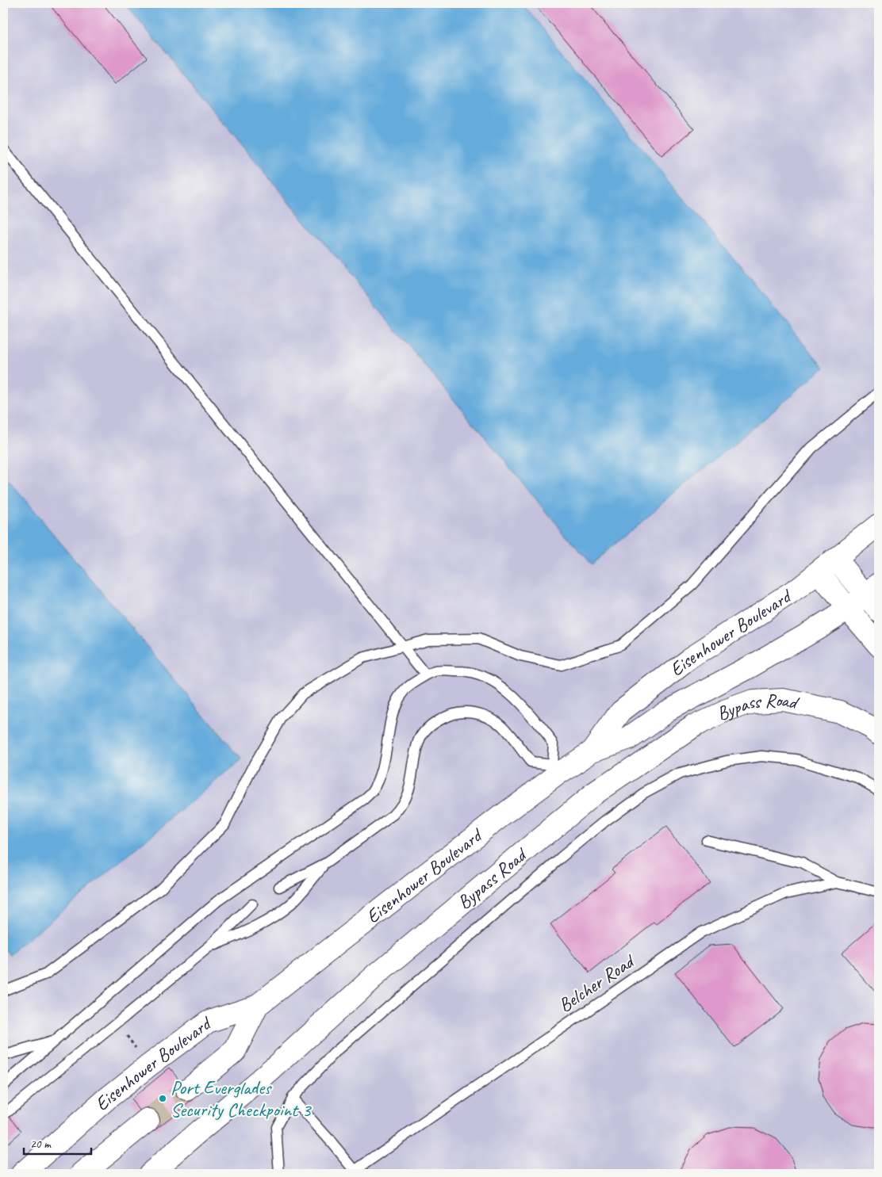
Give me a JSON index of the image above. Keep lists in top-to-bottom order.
{
  "streets": {
    "street": ["Eisenhower Boulevard", "Bypass Road"],
    "lane": ["Belcher Road"]
  },
  "places": ["Port Everglades Security Checkpoint 3"],
  "scale_bar": "20 m"
}
